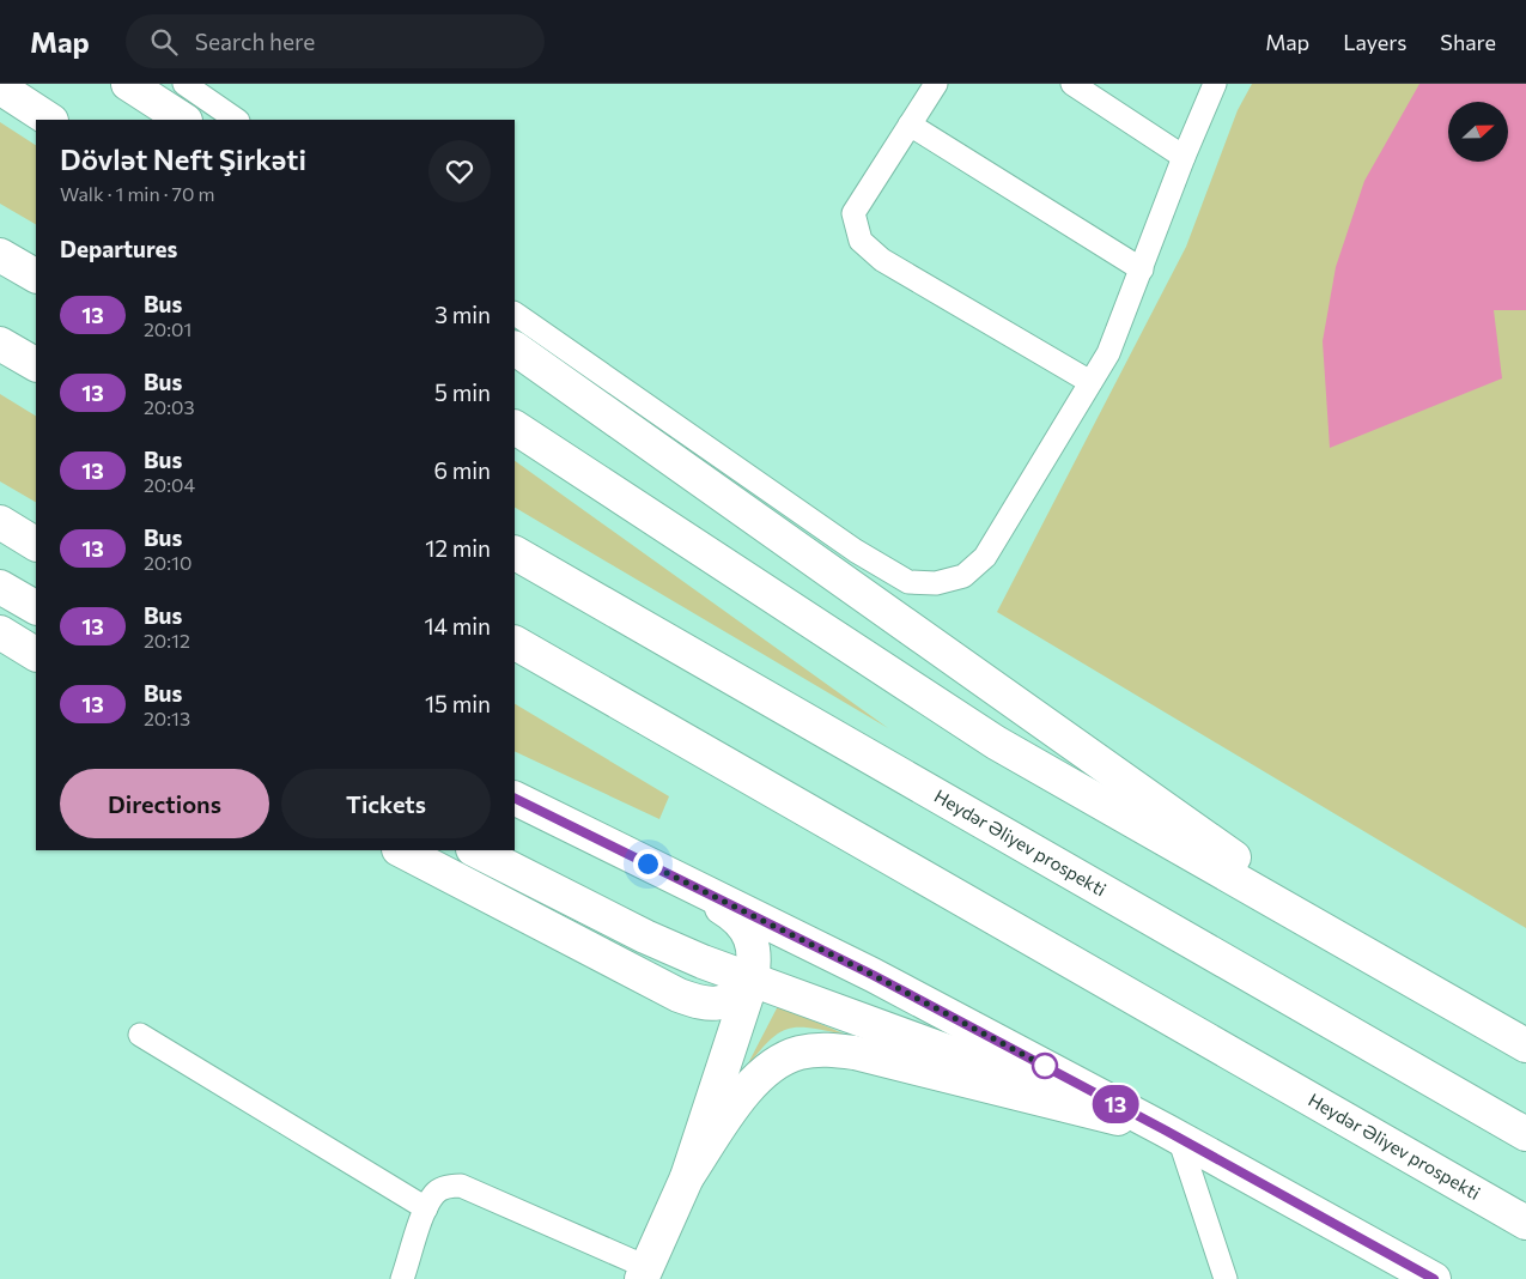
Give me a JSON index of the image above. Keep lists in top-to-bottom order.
{
  "streets": {
    "main road": ["Heydər Əliyev prospekti"]
  },
  "lines": ["bus line 13"],
  "north": "right",
  "page": {
    "header": "Map",
    "search": "Search here",
    "nav": ["Map", "Layers", "Share"],
    "on_map": "13",
    "heading": [
      ["Dövlət Neft Şirkəti", "Walk · 1 min · 70 m"],
      "Departures"
    ],
    "list": [
      {
        "mark": "13",
        "name": "Bus",
        "note": "20:01",
        "value": "3 min"
      },
      {
        "mark": "13",
        "name": "Bus",
        "note": "20:03",
        "value": "5 min"
      },
      {
        "mark": "13",
        "name": "Bus",
        "note": "20:04",
        "value": "6 min"
      },
      {
        "mark": "13",
        "name": "Bus",
        "note": "20:10",
        "value": "12 min"
      },
      {
        "mark": "13",
        "name": "Bus",
        "note": "20:12",
        "value": "14 min"
      },
      {
        "mark": "13",
        "name": "Bus",
        "note": "20:13",
        "value": "15 min"
      }
    ],
    "buttons": ["Directions", "Tickets"]
  }
}
